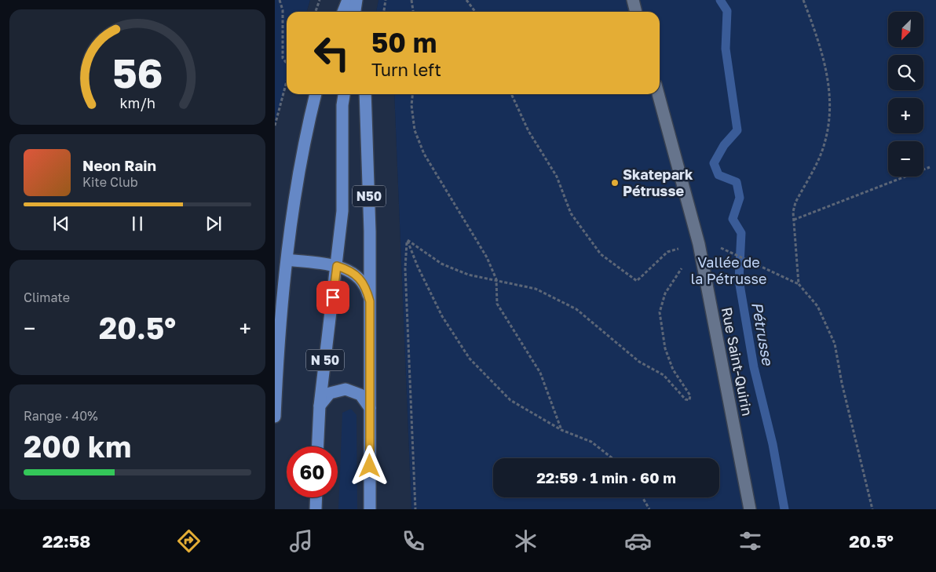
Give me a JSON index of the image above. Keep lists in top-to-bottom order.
{
  "streets": {
    "main road": ["N50", "N 50"],
    "lane": ["Rue Saint-Quirin"]
  },
  "water": ["Pétrusse"],
  "parks": ["Vallée de la Pétrusse"],
  "places": ["Skatepark Pétrusse"],
  "north": "bottom left",
  "page": {
    "map_buttons": ["+", "−"],
    "turn": ["50 m", "Turn left"],
    "song": ["Neon Rain", "Kite Club"],
    "tile": [
      "Climate",
      ["Range · 40%", "200 km"]
    ],
    "heat": ["−", "20.5°", "+"],
    "limit": "60",
    "trip": "22:59 · 1 min · 60 m",
    "tabs": ["22:58", "20.5°"],
    "gauge": ["56", "km/h"]
  }
}
